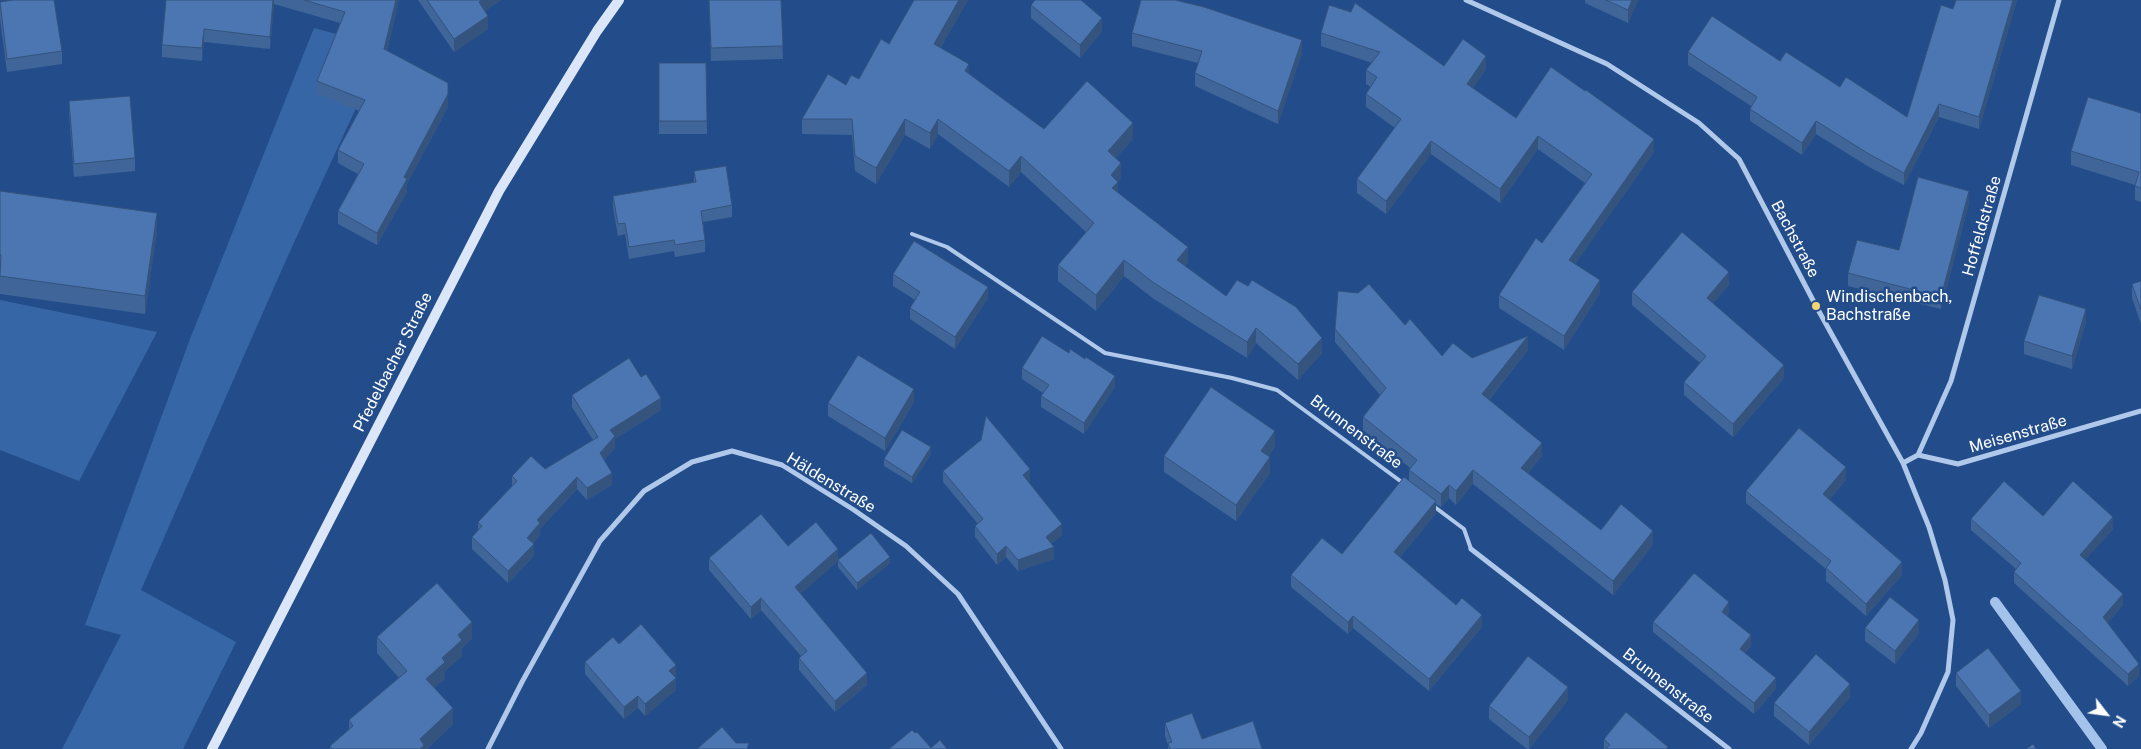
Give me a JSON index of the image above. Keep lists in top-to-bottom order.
{
  "streets": {
    "street": [
      "Hoffeldstraße",
      "Bachstraße",
      "Pfedelbacher Straße",
      "Brunnenstraße",
      "Meisenstraße",
      "Häldenstraße"
    ]
  },
  "crossings": [
    ["Hoffeldstraße", "Meisenstraße"]
  ],
  "places": ["Windischenbach, Bachstraße"],
  "north": "bottom right"
}
